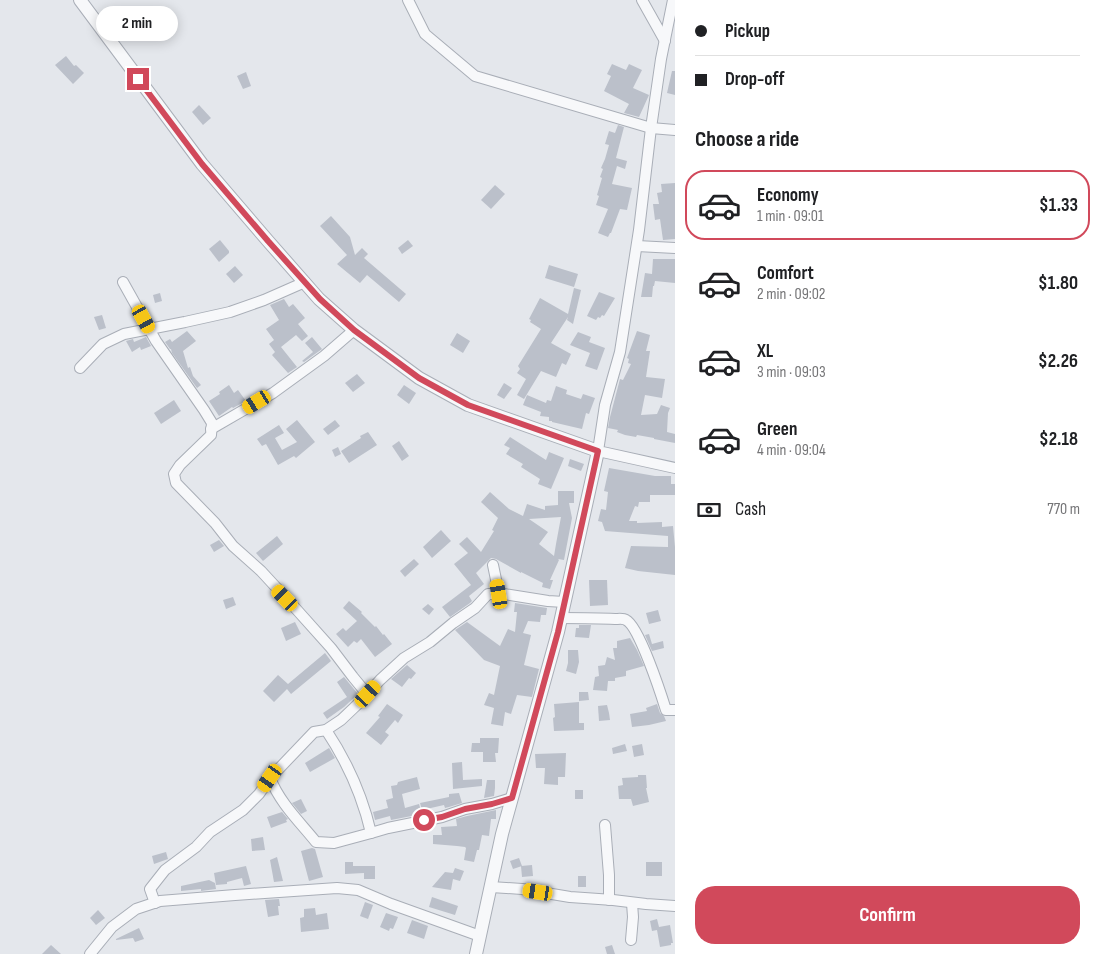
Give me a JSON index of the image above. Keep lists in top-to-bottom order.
{
  "page": {
    "banner": ["Pickup", "Drop-off"],
    "bubble": "2 min",
    "heading": "Choose a ride",
    "list": [
      {
        "name": "Economy",
        "note": "1 min · 09:01",
        "value": "$1.33"
      },
      {
        "name": "Comfort",
        "note": "2 min · 09:02",
        "value": "$1.80"
      },
      {
        "name": "XL",
        "note": "3 min · 09:03",
        "value": "$2.26"
      },
      {
        "name": "Green",
        "note": "4 min · 09:04",
        "value": "$2.18"
      }
    ],
    "pay": ["Cash", "770 m"],
    "buttons": "Confirm"
  }
}
